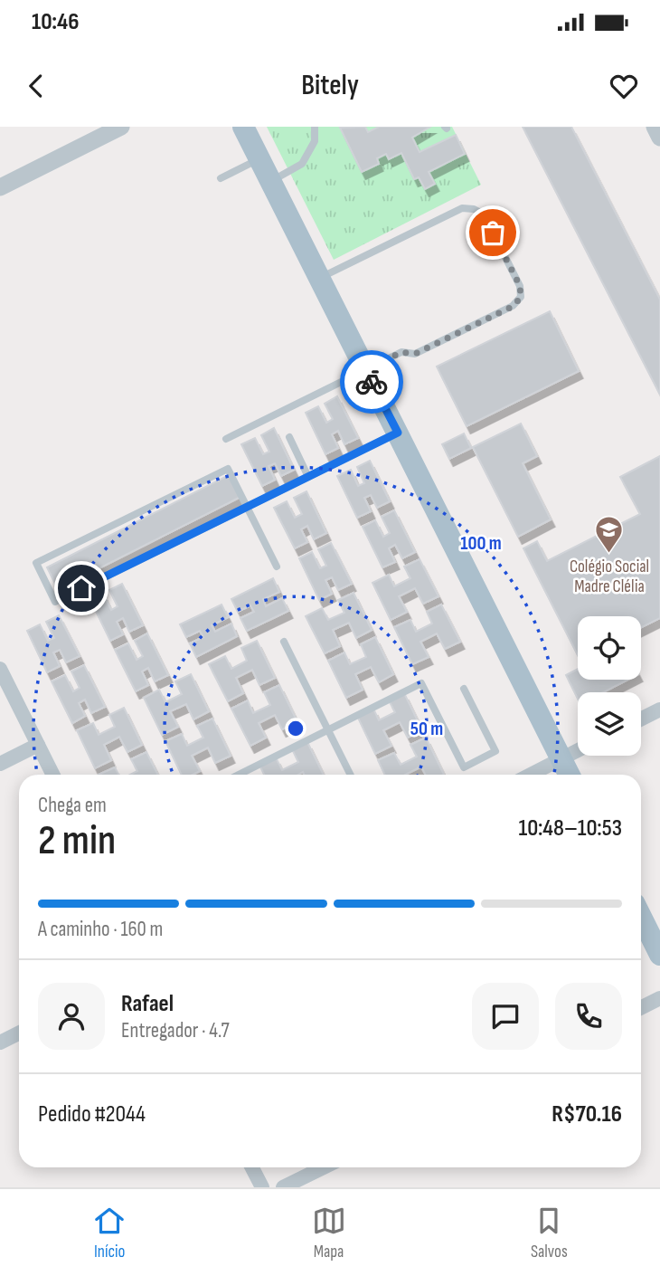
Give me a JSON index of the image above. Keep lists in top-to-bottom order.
{
  "places": {
    "school or university": ["Colégio Social Madre Clélia"]
  },
  "page": {
    "status": "10:46",
    "header": "Bitely",
    "heading": ["2 min", "Chega em", "10:48–10:53"],
    "panel": [
      "Rafael",
      "Entregador · 4.7",
      "Pedido #2044",
      "R$70.16"
    ],
    "bar": "A caminho · 160 m",
    "tabs": ["Início", "Mapa", "Salvos"]
  },
  "rings": ["100 m", "50 m"]
}
